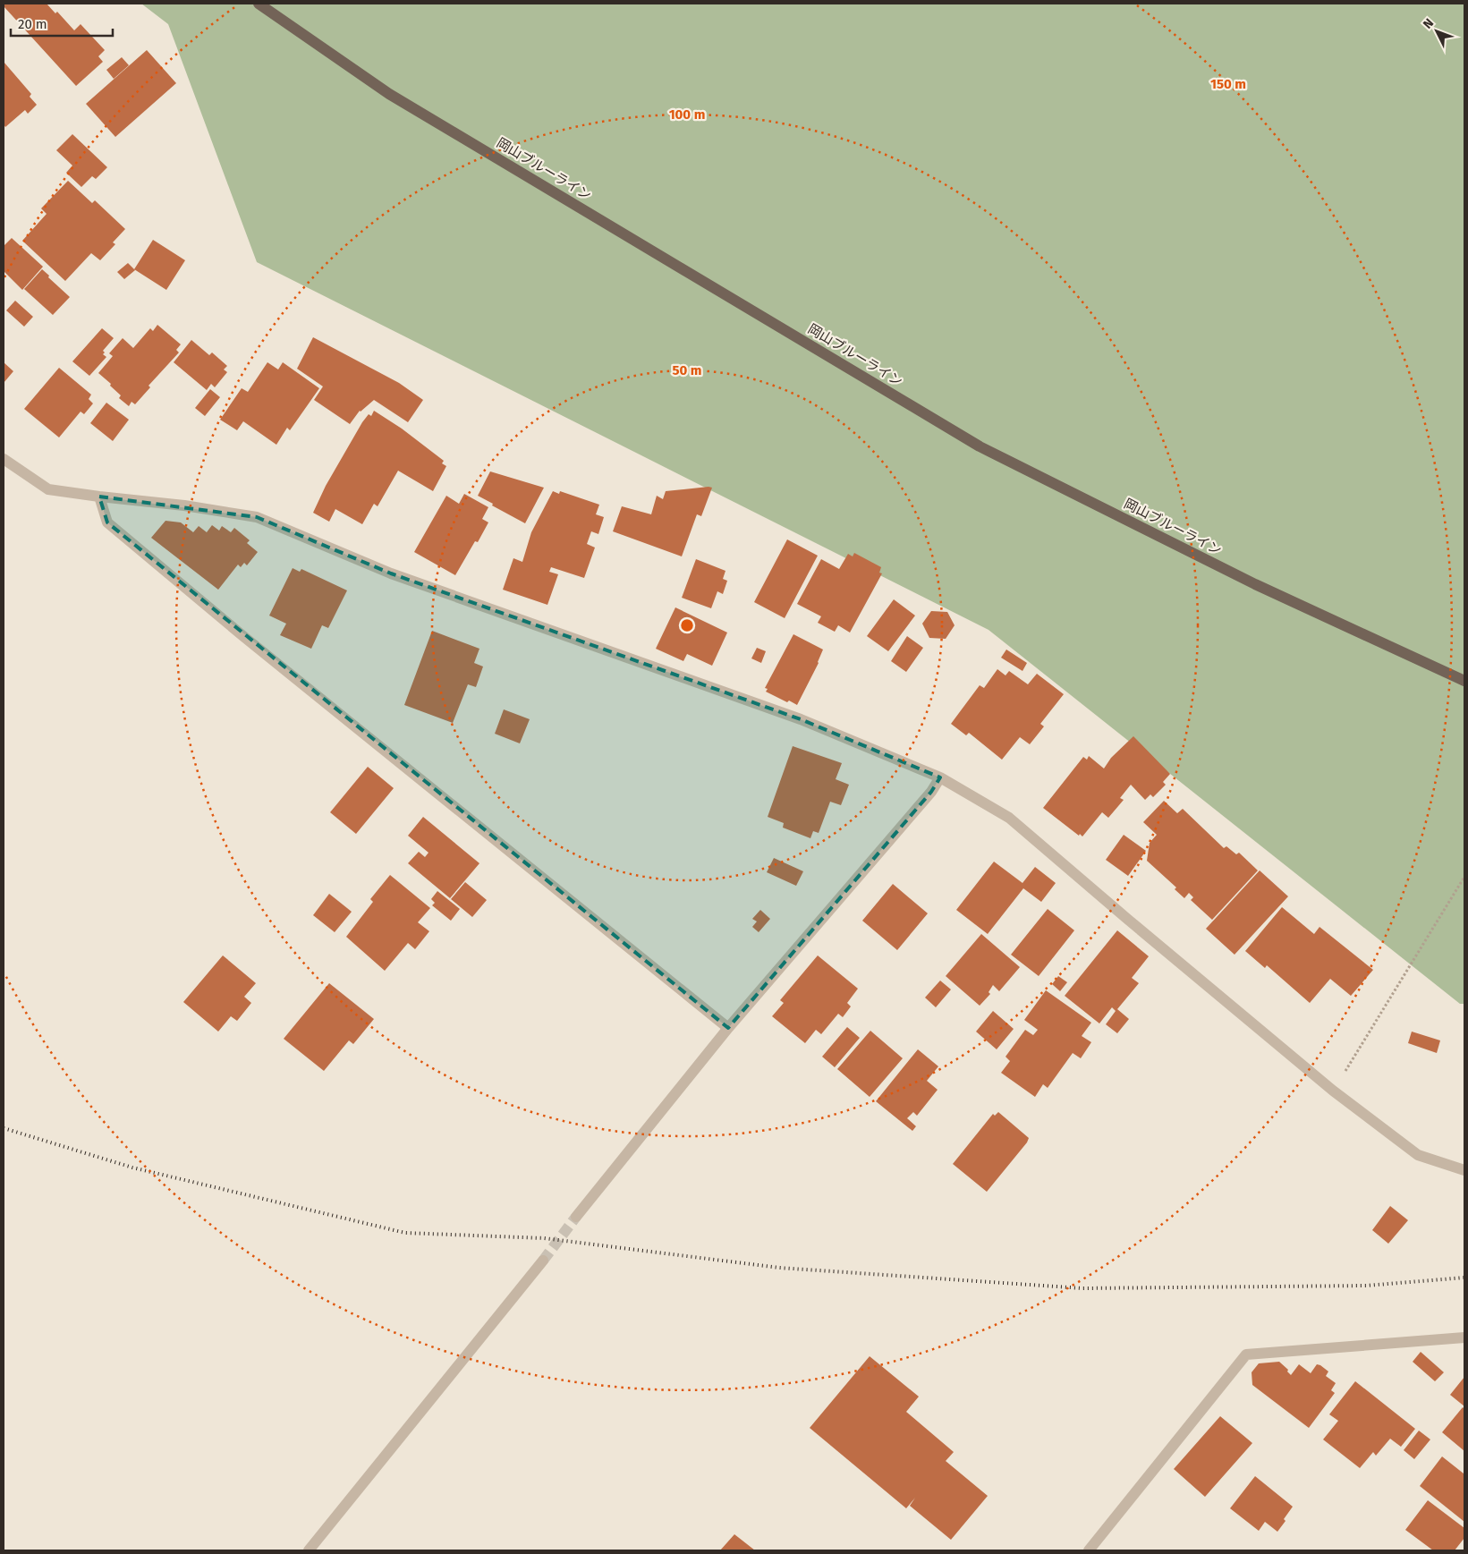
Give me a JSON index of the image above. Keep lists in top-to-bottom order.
{
  "streets": {
    "main road": ["岡山ブルーライン"]
  },
  "scale_bar": "20 m",
  "north": "top left",
  "rings": ["150 m", "100 m", "50 m"]
}
